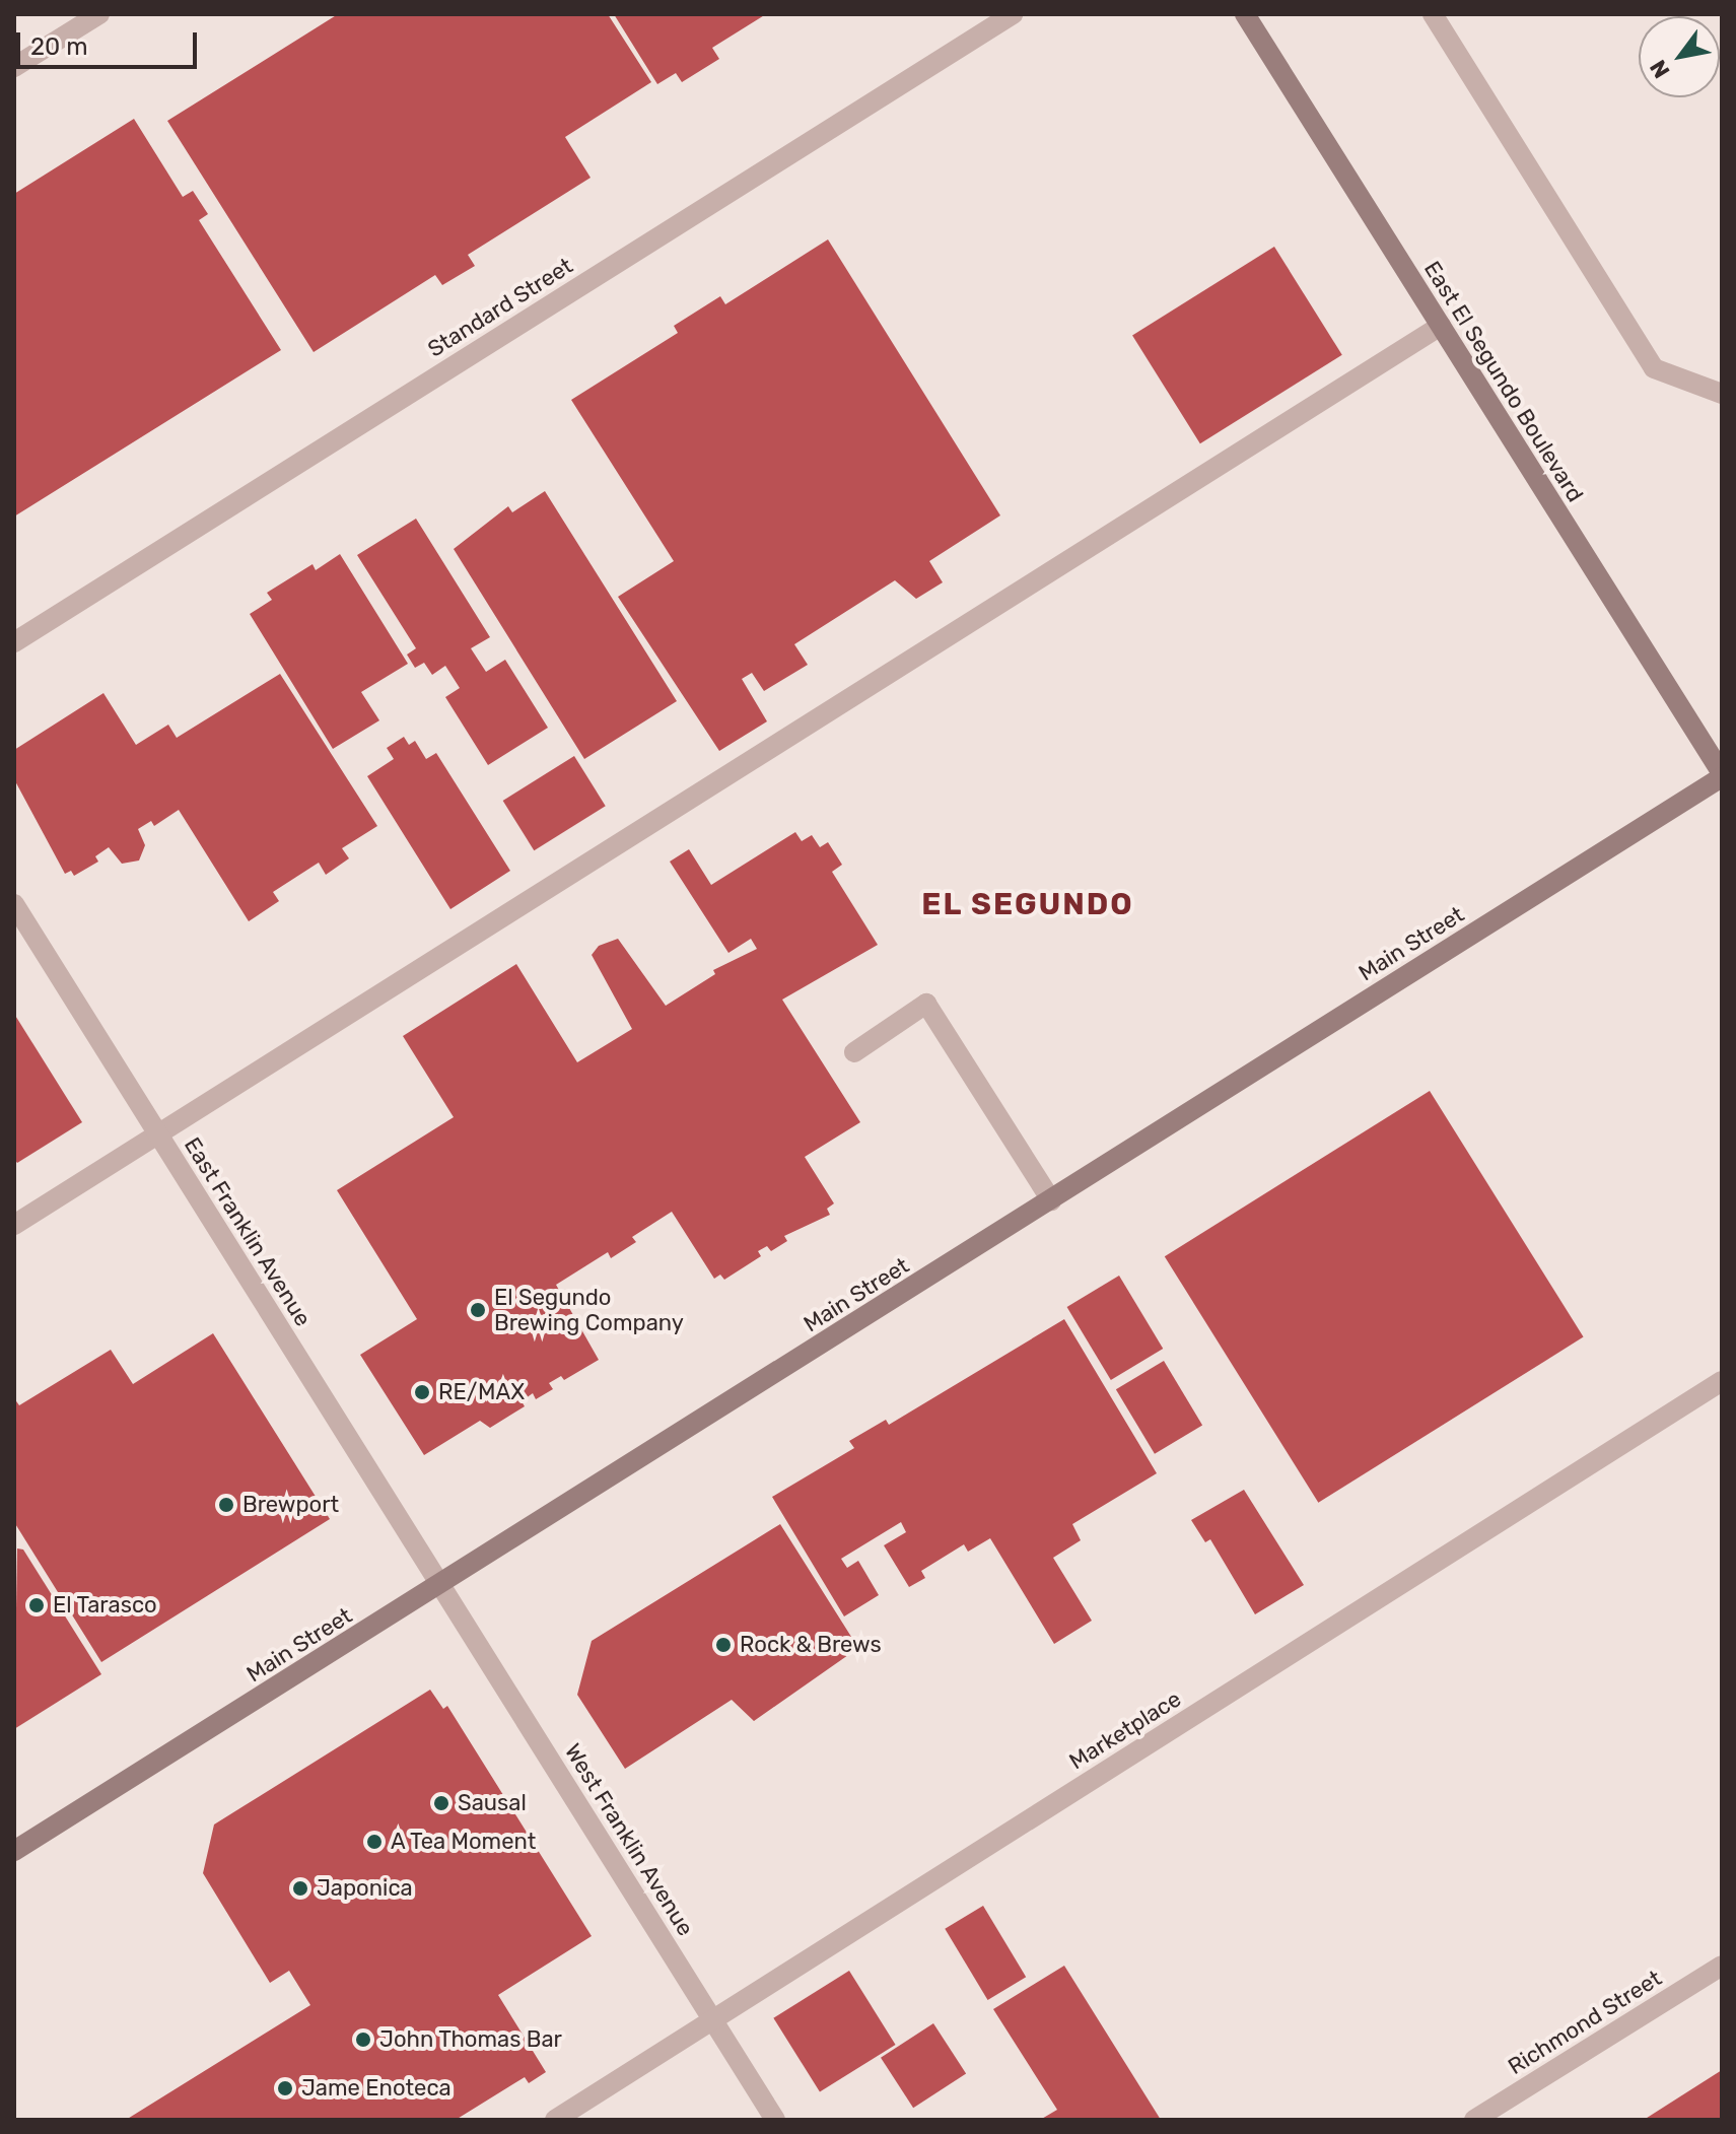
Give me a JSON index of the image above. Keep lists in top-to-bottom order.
{
  "streets": {
    "main road": ["East El Segundo Boulevard", "Main Street"],
    "street": [
      "Standard Street",
      "East Franklin Avenue",
      "Marketplace",
      "West Franklin Avenue",
      "Richmond Street"
    ]
  },
  "crossings": [
    ["East El Segundo Boulevard", "Main Street"],
    ["Main Street", "East Franklin Avenue"],
    ["Main Street", "West Franklin Avenue"],
    ["East Franklin Avenue", "West Franklin Avenue"],
    ["Marketplace", "West Franklin Avenue"]
  ],
  "districts": ["EL SEGUNDO"],
  "places": [
    "El Segundo Brewing Company",
    "RE/MAX",
    "Brewport",
    "El Tarasco",
    "Rock & Brews",
    "Sausal",
    "A Tea Moment",
    "Japonica",
    "John Thomas Bar",
    "Jame Enoteca"
  ],
  "scale_bar": "20 m",
  "north": "bottom left"
}
